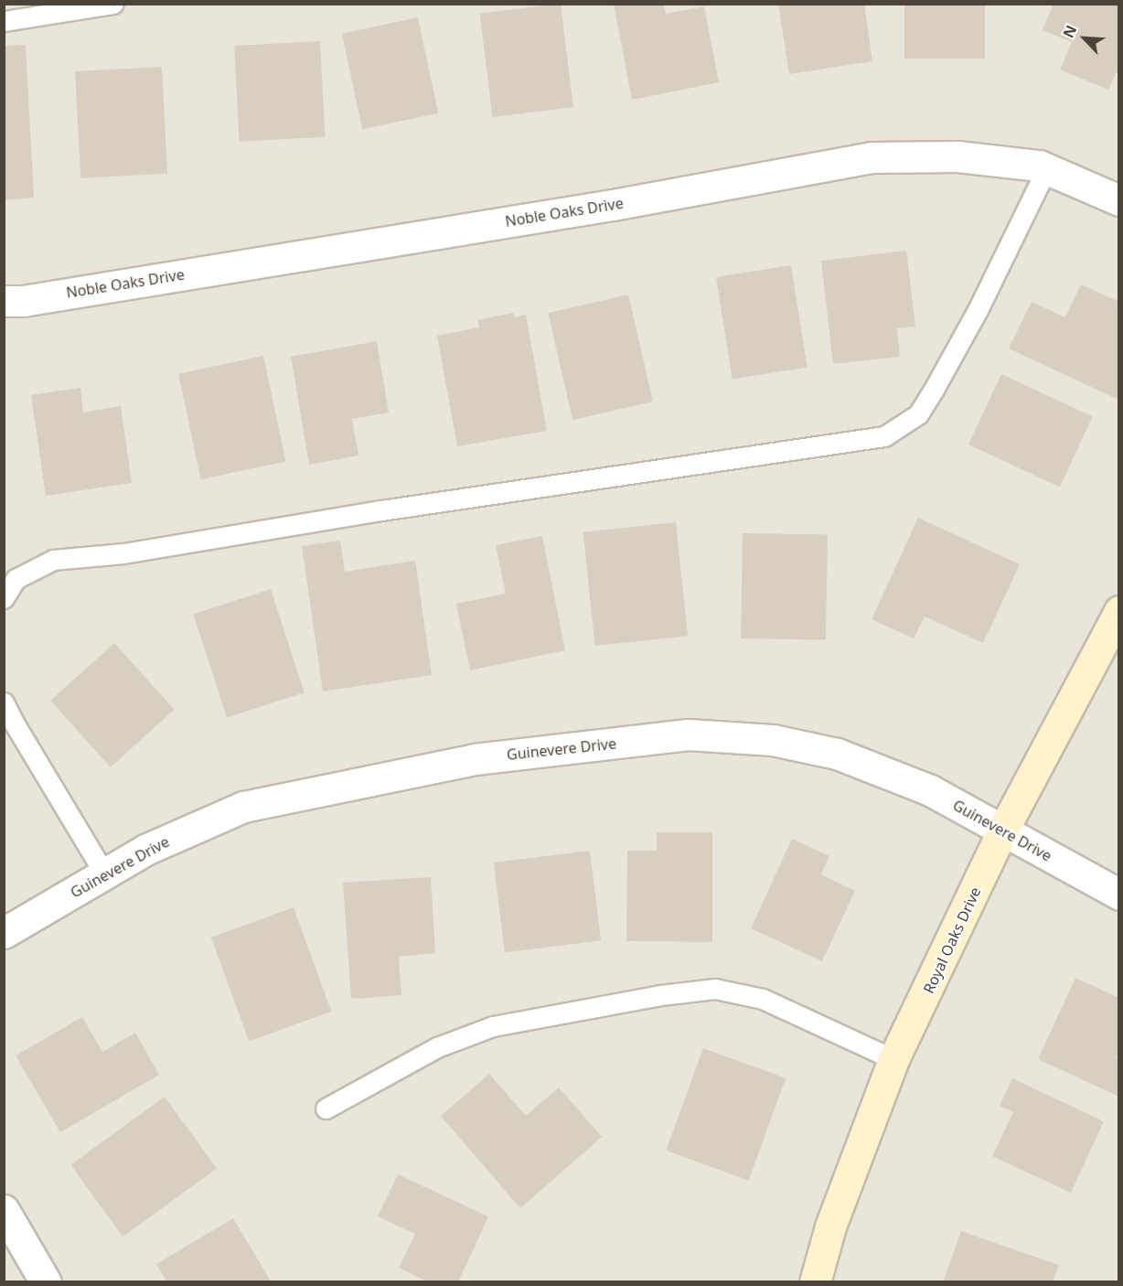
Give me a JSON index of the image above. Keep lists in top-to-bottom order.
{
  "streets": {
    "street": ["Noble Oaks Drive", "Guinevere Drive", "Royal Oaks Drive"]
  },
  "crossings": [
    ["Guinevere Drive", "Royal Oaks Drive"]
  ],
  "north": "top left"
}
